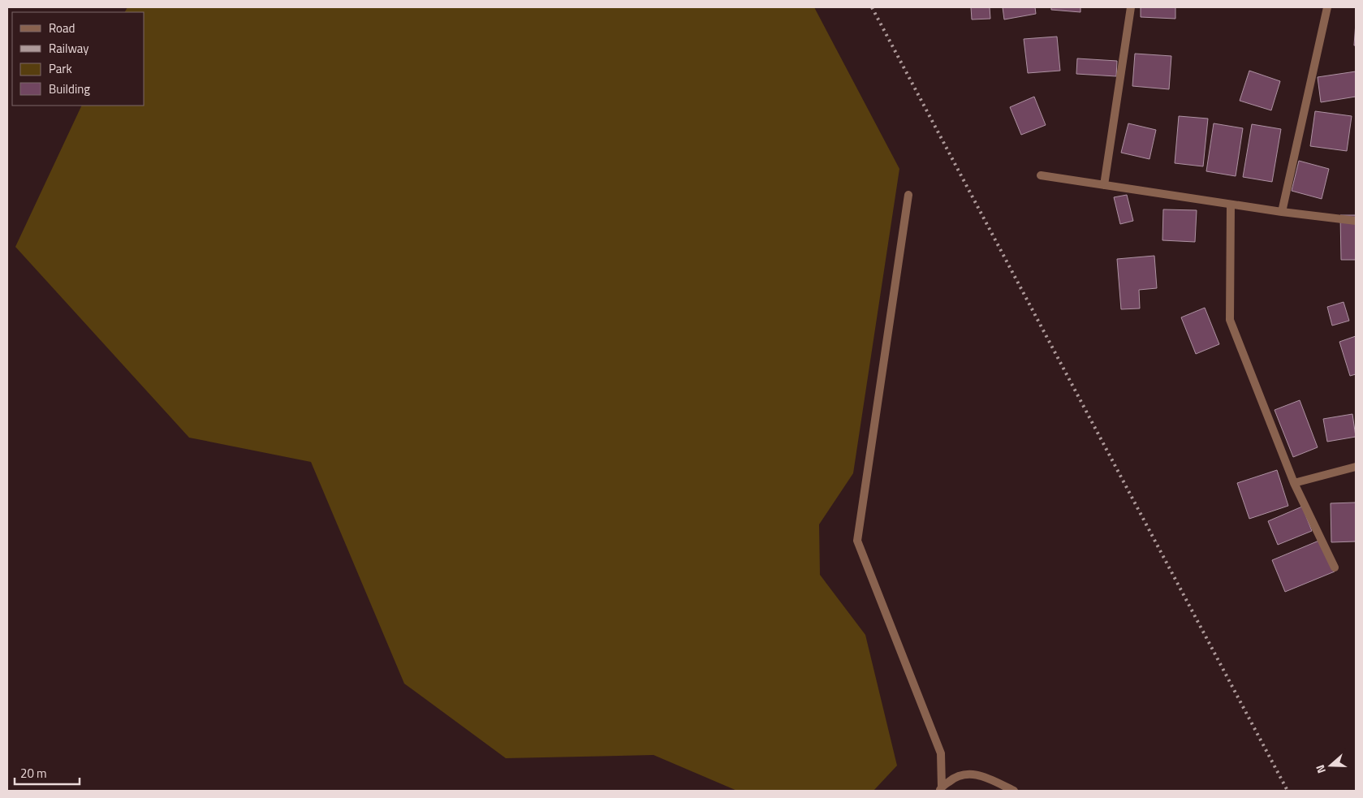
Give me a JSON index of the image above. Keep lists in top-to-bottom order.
{
  "legend": [
    "Road",
    "Railway",
    "Park",
    "Building"
  ],
  "scale_bar": "20 m",
  "north": "left"
}
